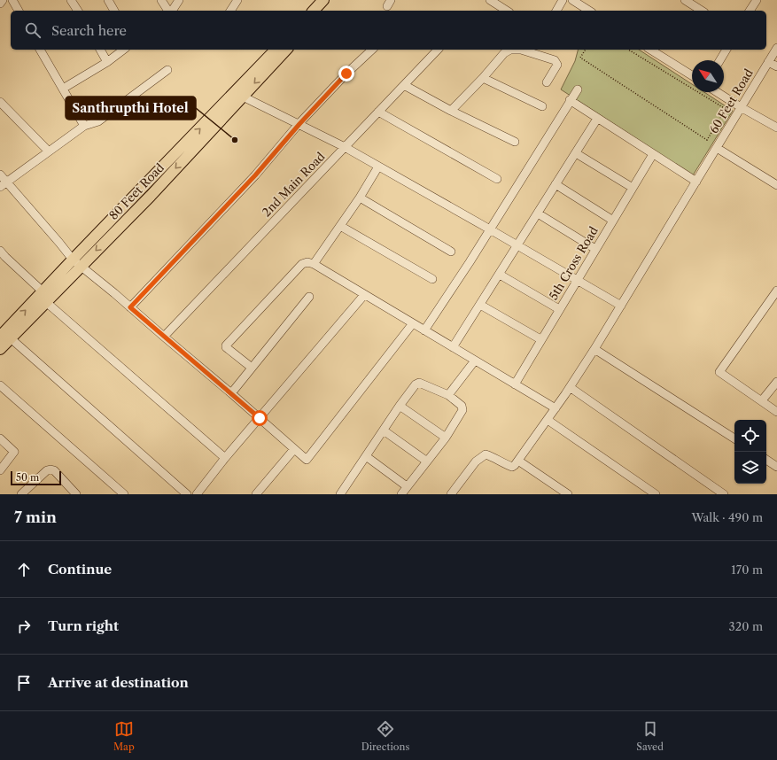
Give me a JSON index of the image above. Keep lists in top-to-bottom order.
{
  "streets": {
    "main road": ["80 Feet Road"],
    "street": ["60 Feet Road", "2nd Main Road", "5th Cross Road"]
  },
  "places": ["Santhrupthi Hotel"],
  "scale_bar": "50 m",
  "north": "top left",
  "page": {
    "search": "Search here",
    "scale": "50 m",
    "heading": ["7 min", "Walk · 490 m"],
    "list": [
      ["Continue", "170 m"],
      ["Turn right", "320 m"],
      "Arrive at destination"
    ],
    "nav": ["Map", "Directions", "Saved"]
  }
}
